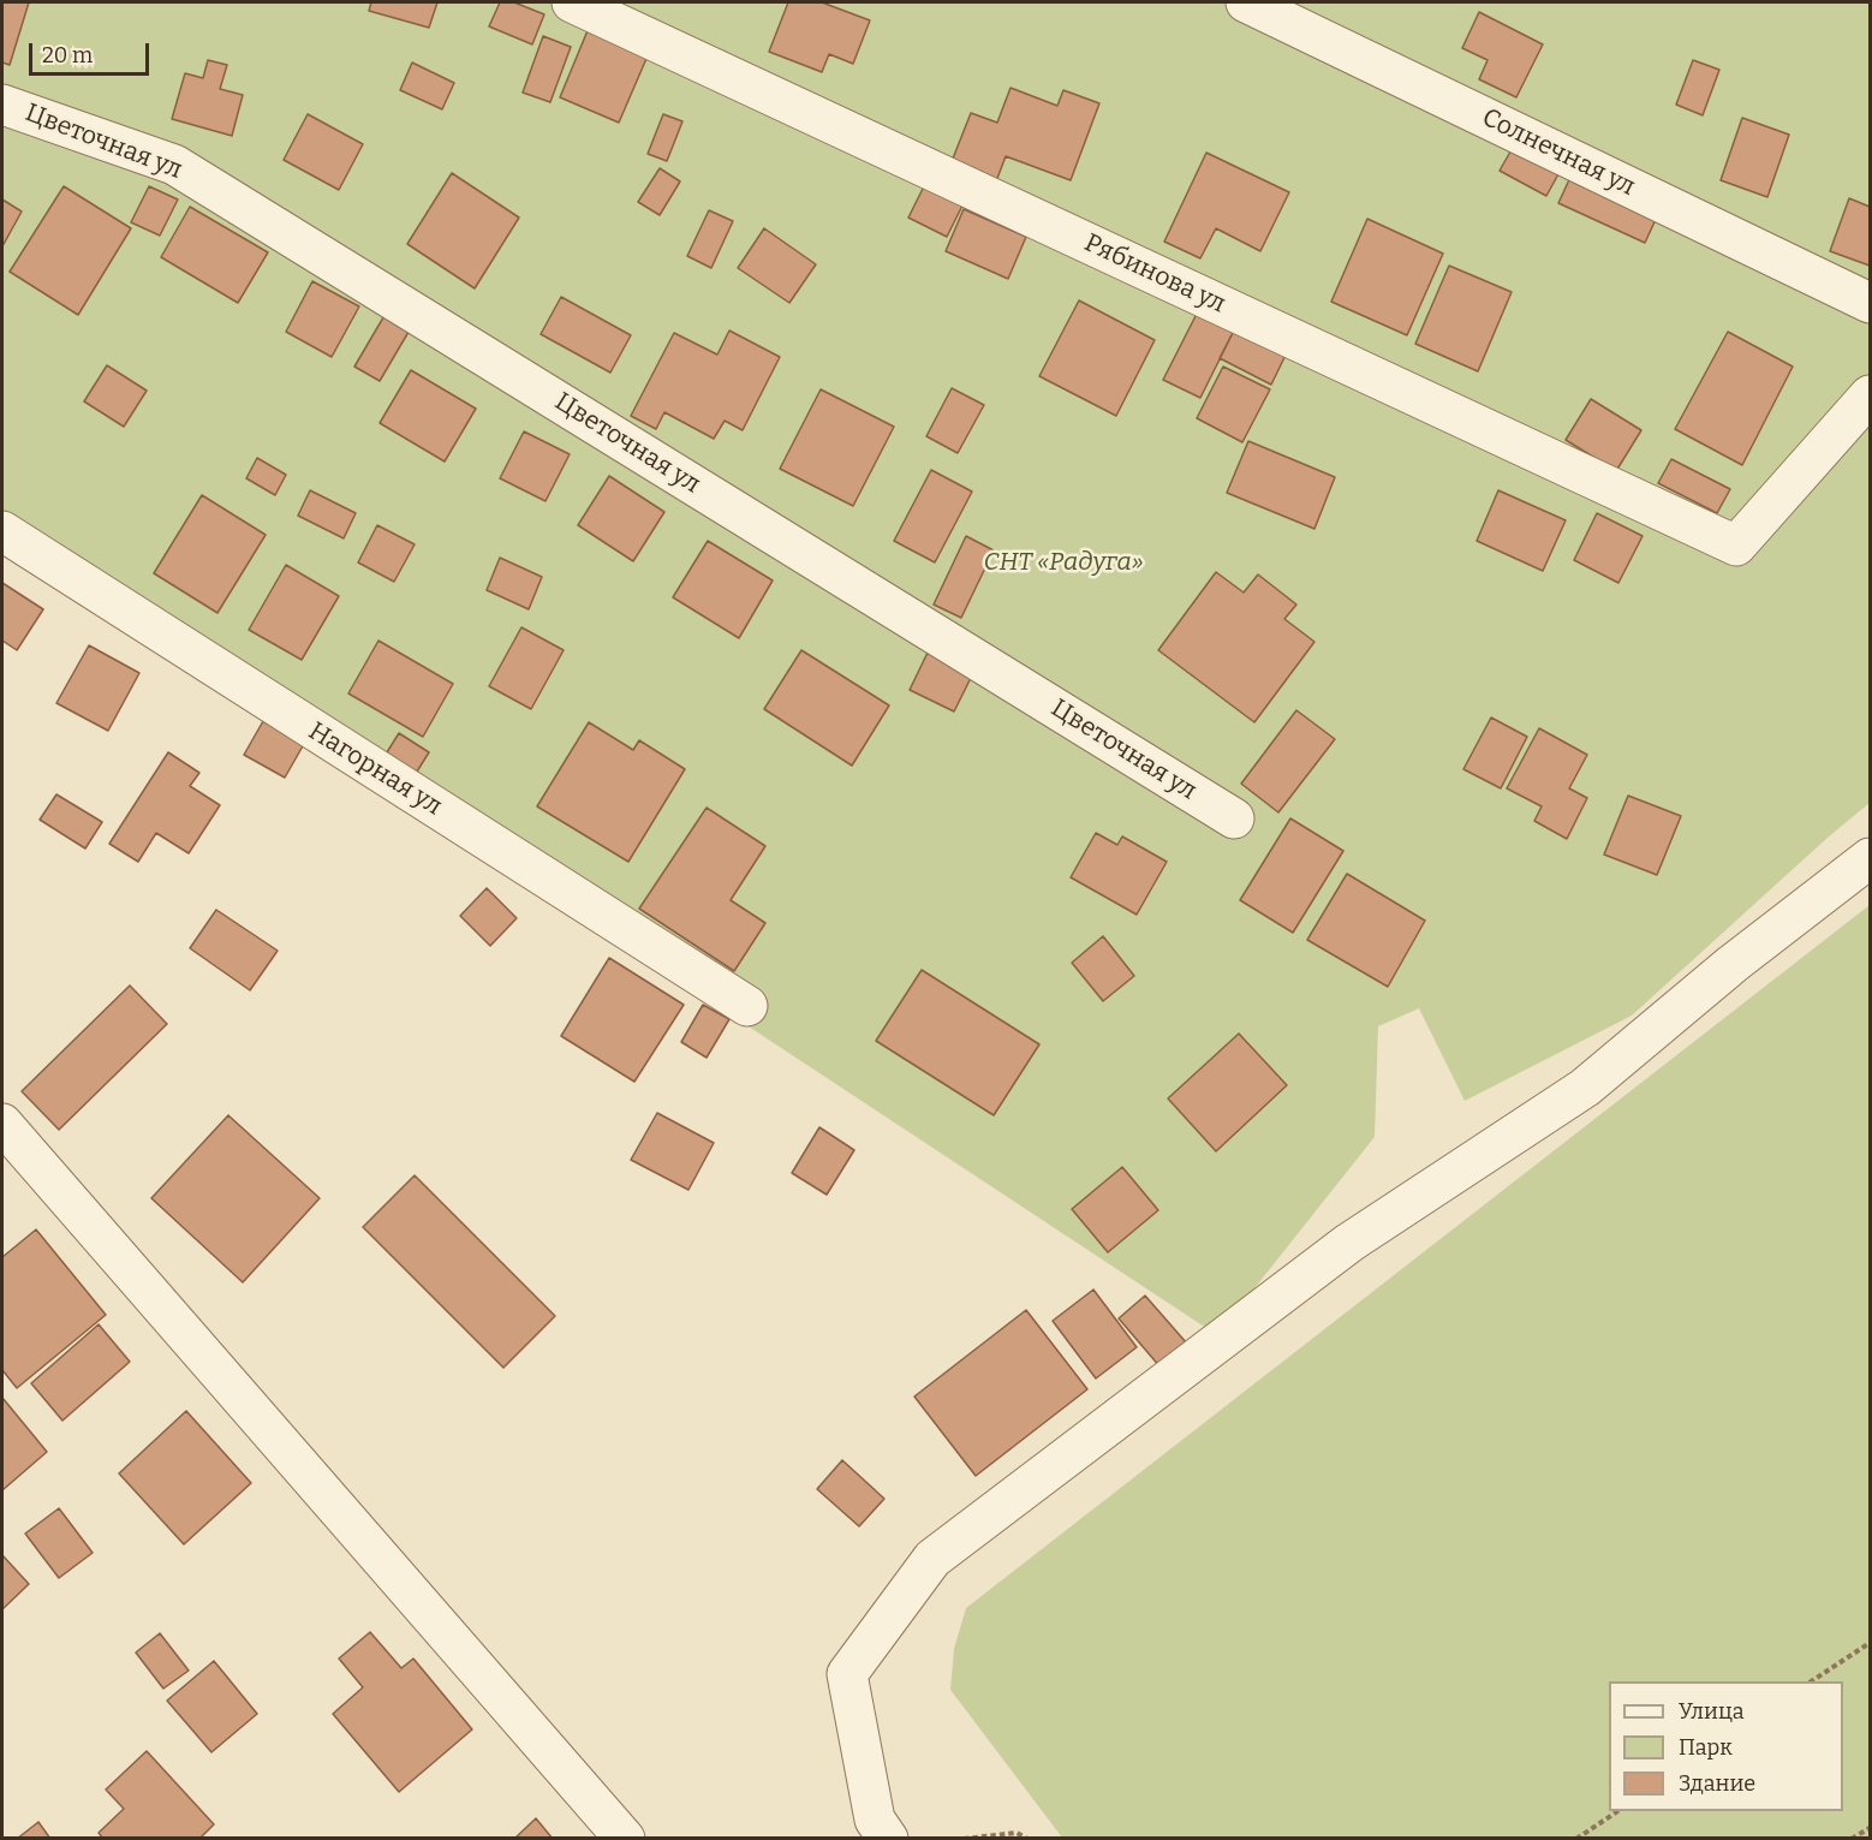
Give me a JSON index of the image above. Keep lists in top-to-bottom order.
{
  "streets": {
    "street": [
      "Цветочная ул",
      "Солнечная ул",
      "Рябинова ул",
      "Нагорная ул"
    ]
  },
  "parks": ["СНТ «Радуга»"],
  "legend": ["Улица", "Парк", "Здание"],
  "scale_bar": "20 m"
}
